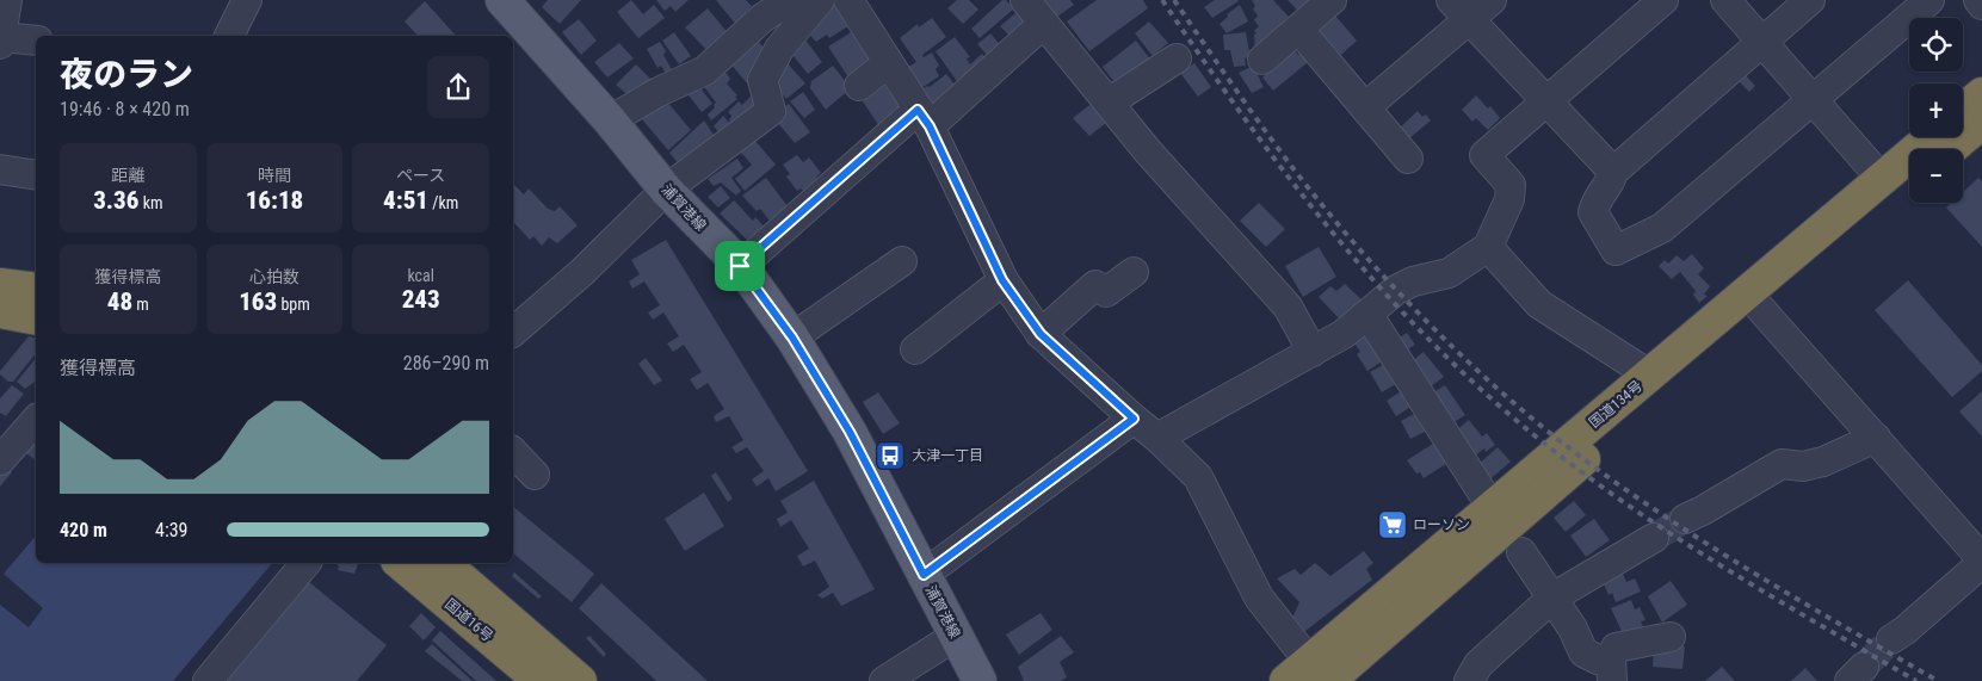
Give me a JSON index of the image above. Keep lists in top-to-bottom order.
{
  "streets": {
    "highway": ["国道134号", "国道16号"],
    "main road": ["浦賀港線"]
  },
  "places": {
    "bus stop": ["大津一丁目"],
    "supermarket": ["ローソン"]
  },
  "page": {
    "map_buttons": ["+", "−"],
    "heading": ["夜のラン", "19:46 · 8 × 420 m"],
    "stats": [
      ["距離", "3.36 km"],
      ["時間", "16:18"],
      ["ペース", "4:51 /km"],
      ["獲得標高", "48 m"],
      ["心拍数", "163 bpm"],
      ["kcal", "243"]
    ],
    "chart": ["獲得標高", "286–290 m"],
    "list": [
      {
        "name": "420 m",
        "note": "4:39"
      }
    ]
  }
}
